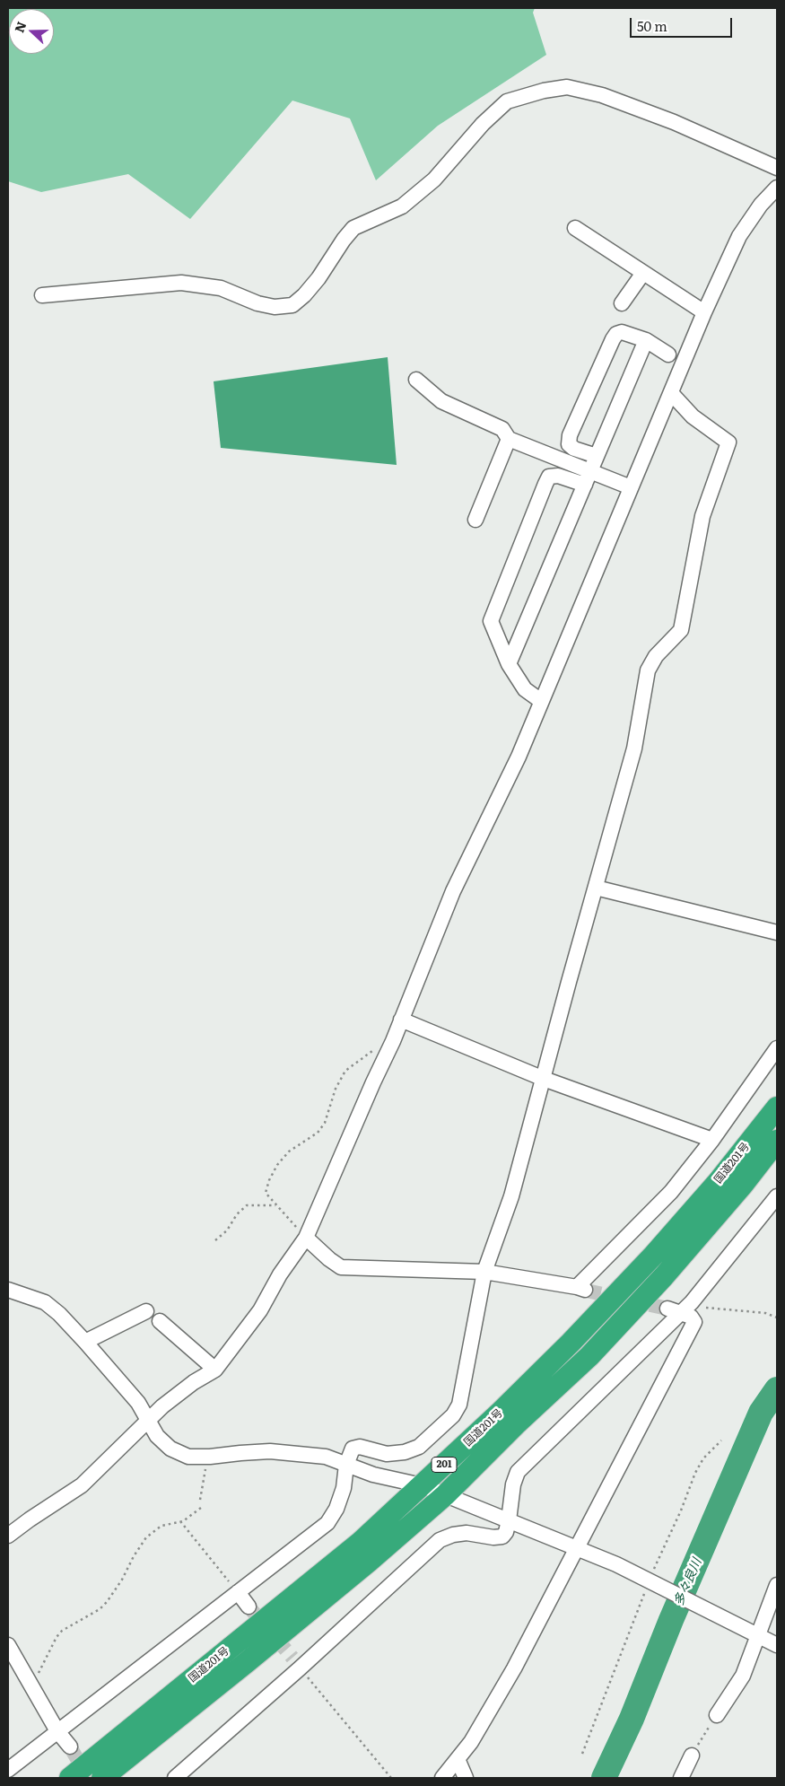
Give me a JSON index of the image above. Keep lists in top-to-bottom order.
{
  "streets": {
    "highway": ["国道201号", "201"]
  },
  "water": ["多々良川"],
  "scale_bar": "50 m",
  "north": "left"
}
